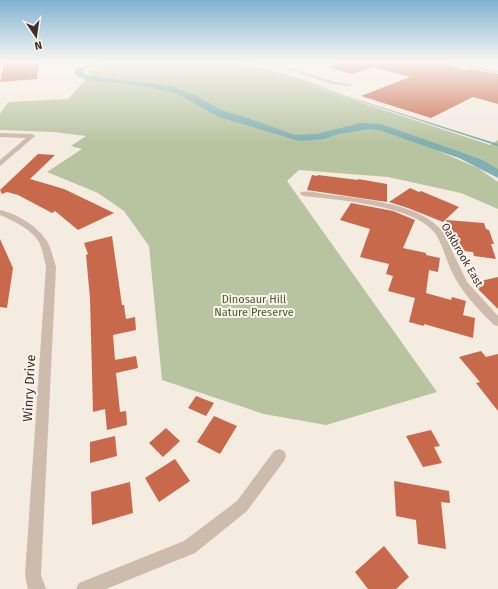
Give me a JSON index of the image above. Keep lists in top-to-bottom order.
{
  "streets": {
    "street": ["Oakbrook East", "Winry Drive"]
  },
  "parks": ["Dinosaur Hill Nature Preserve"],
  "north": "bottom"
}
